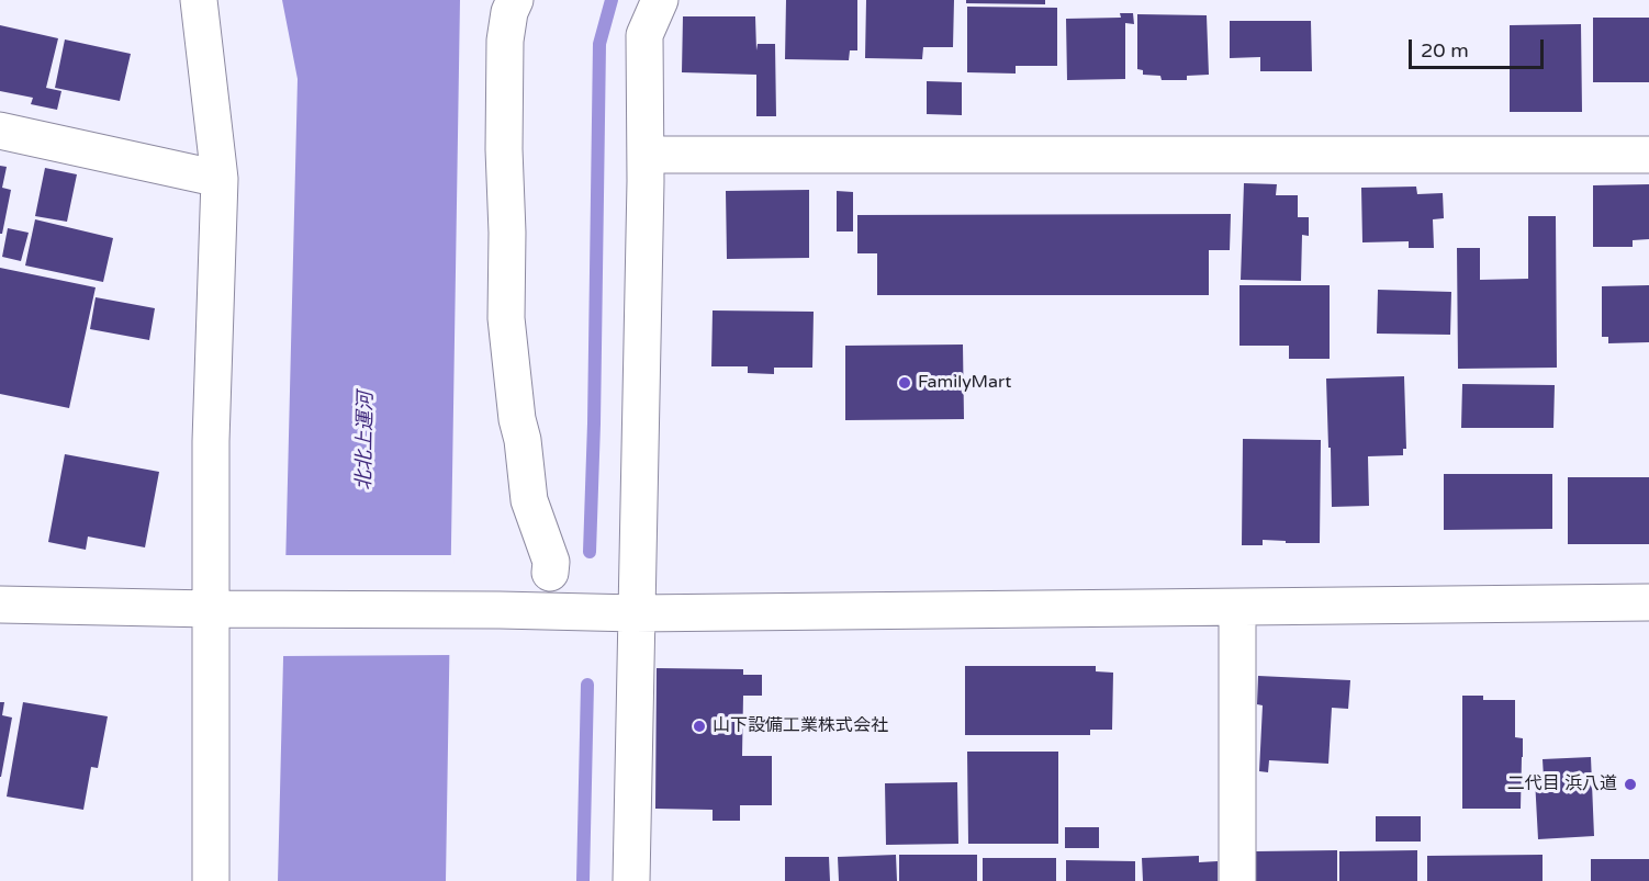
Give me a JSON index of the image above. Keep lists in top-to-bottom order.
{
  "water": ["北北上運河"],
  "places": ["FamilyMart", "山下設備工業株式会社", "二代目 浜八道"],
  "scale_bar": "20 m"
}
